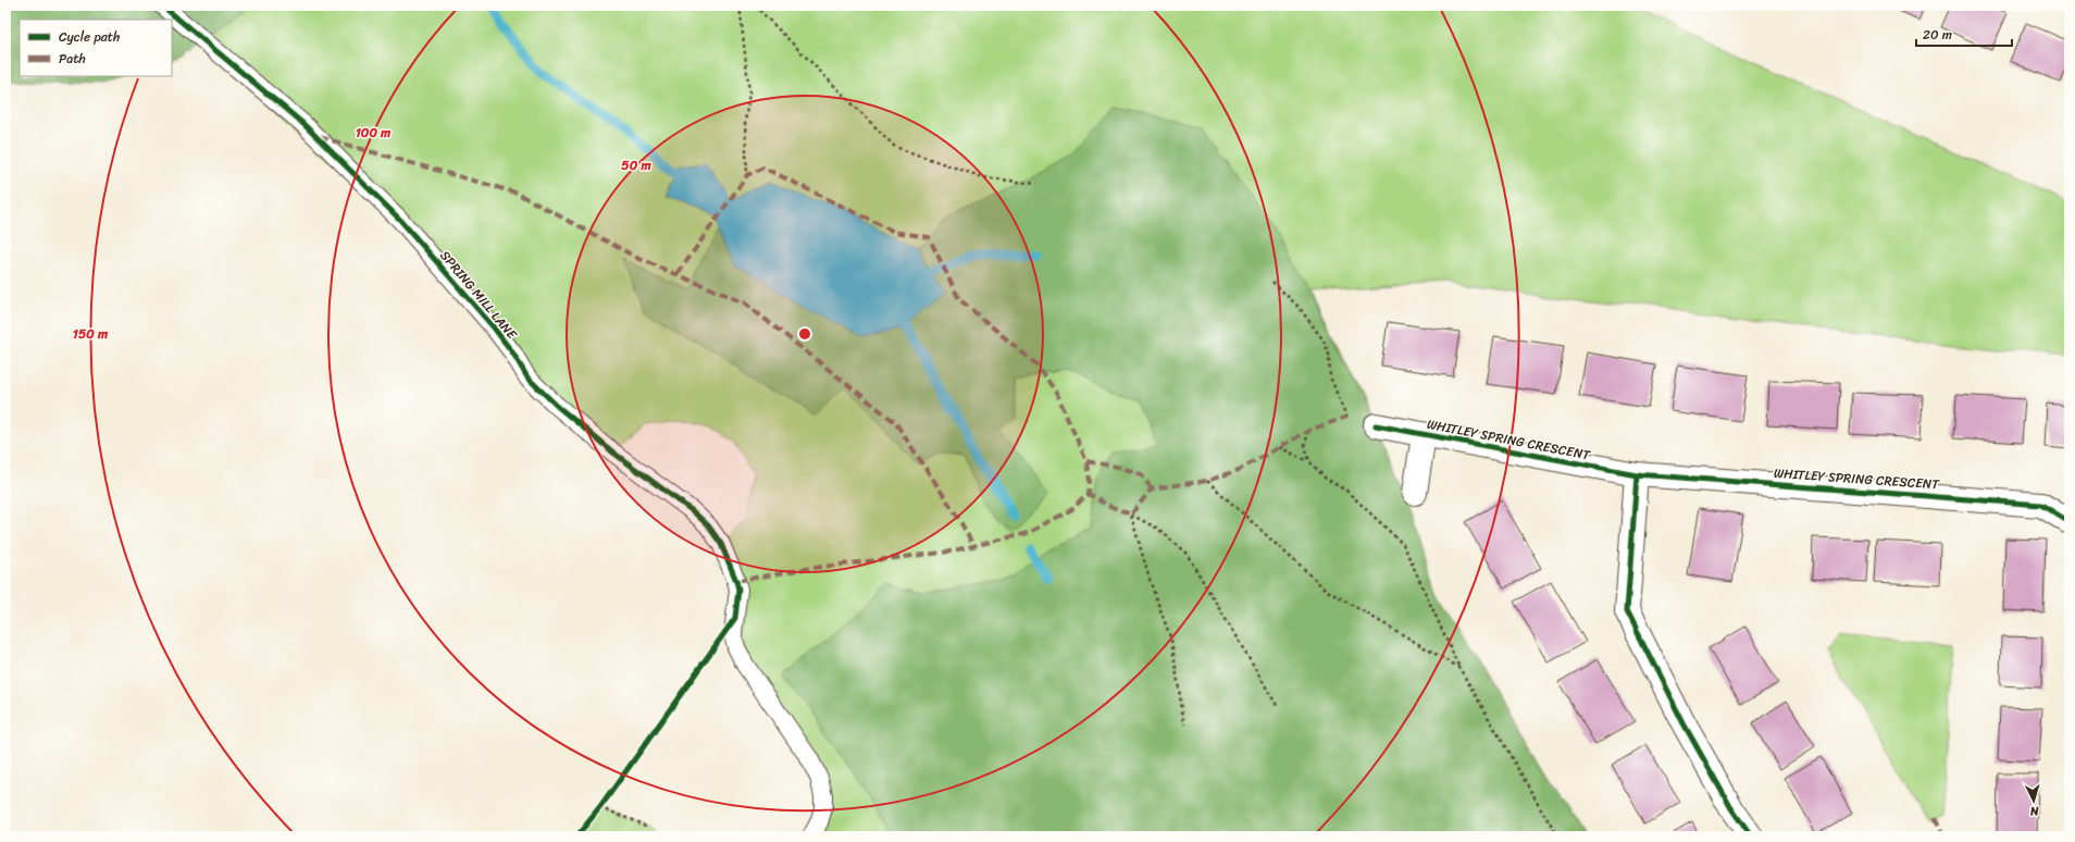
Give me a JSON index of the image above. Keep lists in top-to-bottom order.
{
  "streets": {
    "street": ["WHITLEY SPRING CRESCENT"],
    "lane": ["SPRING MILL LANE"]
  },
  "legend": ["Cycle path", "Path"],
  "scale_bar": "20 m",
  "north": "bottom",
  "rings": ["100 m", "50 m", "150 m"]
}
